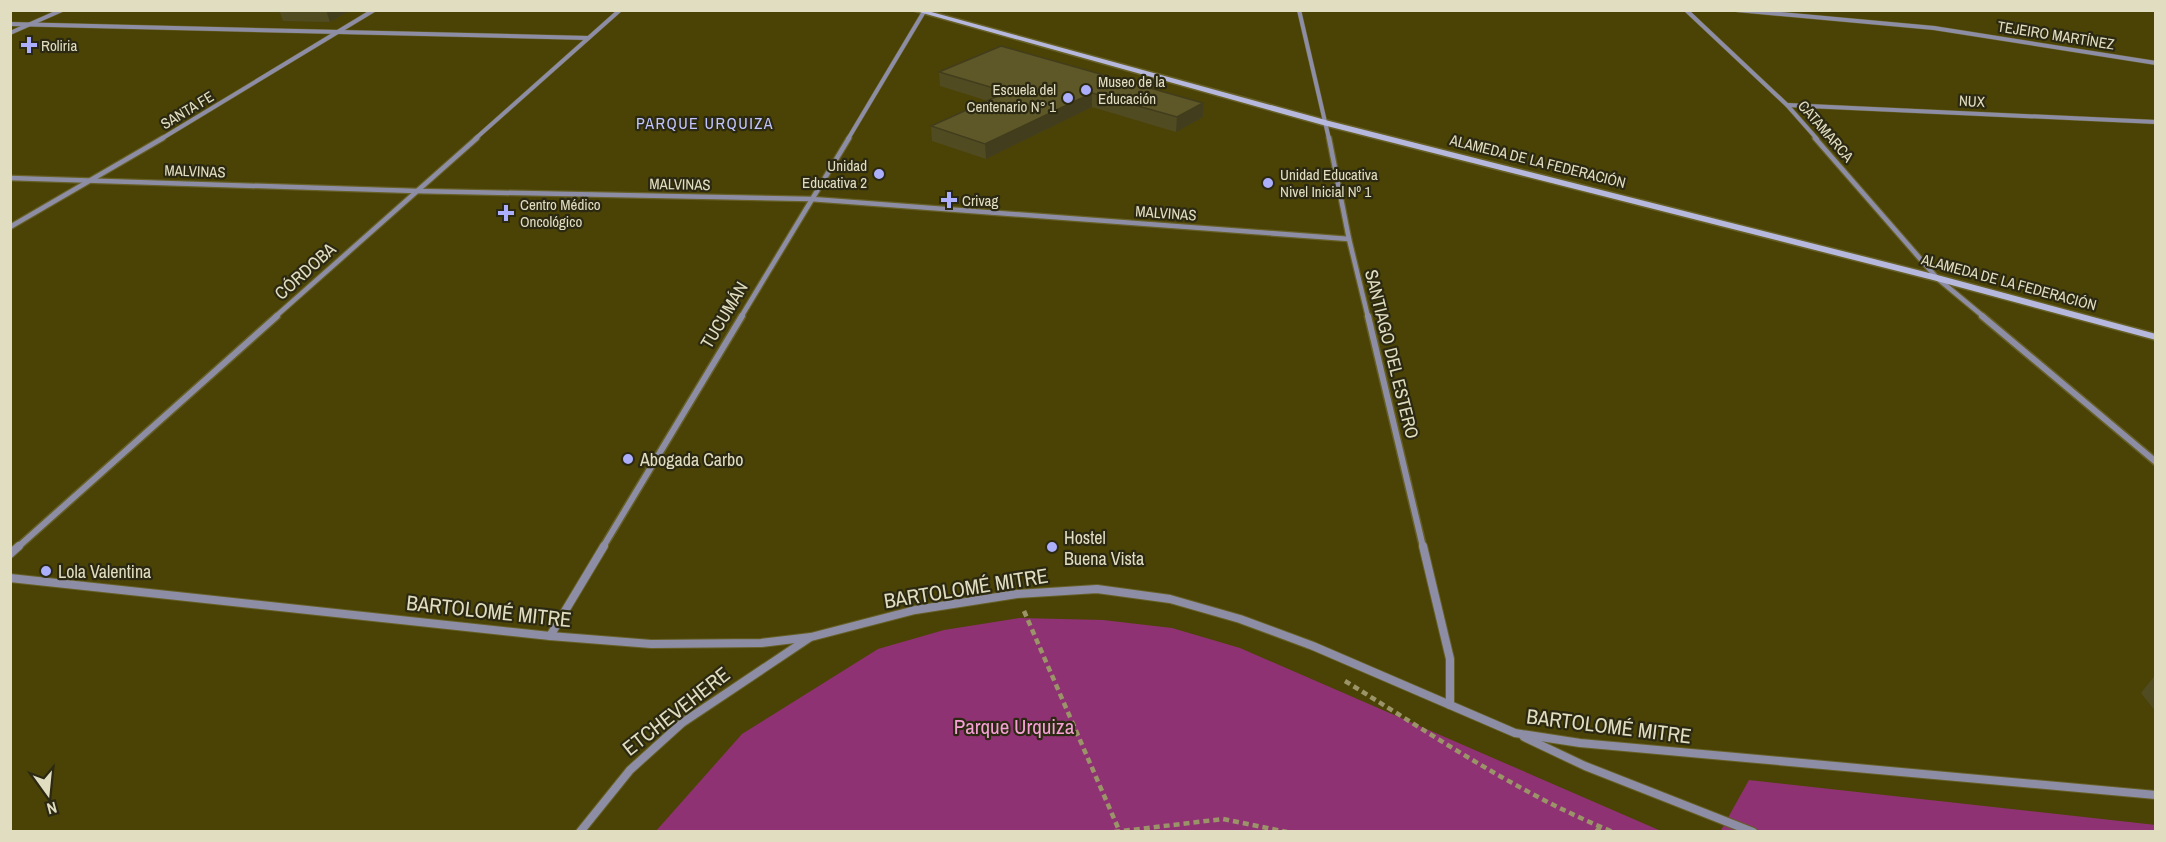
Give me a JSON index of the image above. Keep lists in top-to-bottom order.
{
  "streets": {
    "street": [
      "TEJEIRO MARTÍNEZ",
      "NUX",
      "SANTA FE",
      "CATAMARCA",
      "ALAMEDA DE LA FEDERACIÓN",
      "MALVINAS",
      "CÓRDOBA",
      "TUCUMÁN",
      "SANTIAGO DEL ESTERO",
      "BARTOLOMÉ MITRE",
      "ETCHEVEHERE"
    ]
  },
  "crossings": [
    ["NUX", "CATAMARCA"],
    ["SANTA FE", "MALVINAS"],
    ["CATAMARCA", "ALAMEDA DE LA FEDERACIÓN"],
    ["ALAMEDA DE LA FEDERACIÓN", "TUCUMÁN"],
    ["ALAMEDA DE LA FEDERACIÓN", "SANTIAGO DEL ESTERO"],
    ["MALVINAS", "CÓRDOBA"],
    ["MALVINAS", "TUCUMÁN"],
    ["MALVINAS", "SANTIAGO DEL ESTERO"],
    ["TUCUMÁN", "BARTOLOMÉ MITRE"],
    ["SANTIAGO DEL ESTERO", "BARTOLOMÉ MITRE"],
    ["BARTOLOMÉ MITRE", "ETCHEVEHERE"]
  ],
  "districts": ["PARQUE URQUIZA"],
  "parks": ["Parque Urquiza"],
  "places": {
    "health": ["Roliria", "Crivag", "Centro Médico Oncológico"],
    "other": [
      "Museo de la Educación",
      "Escuela del Centenario N° 1",
      "Unidad Educativa 2",
      "Unidad Educativa Nivel Inicial Nº 1",
      "Abogada Carbo",
      "Hostel Buena Vista",
      "Lola Valentina"
    ]
  },
  "north": "bottom"
}
